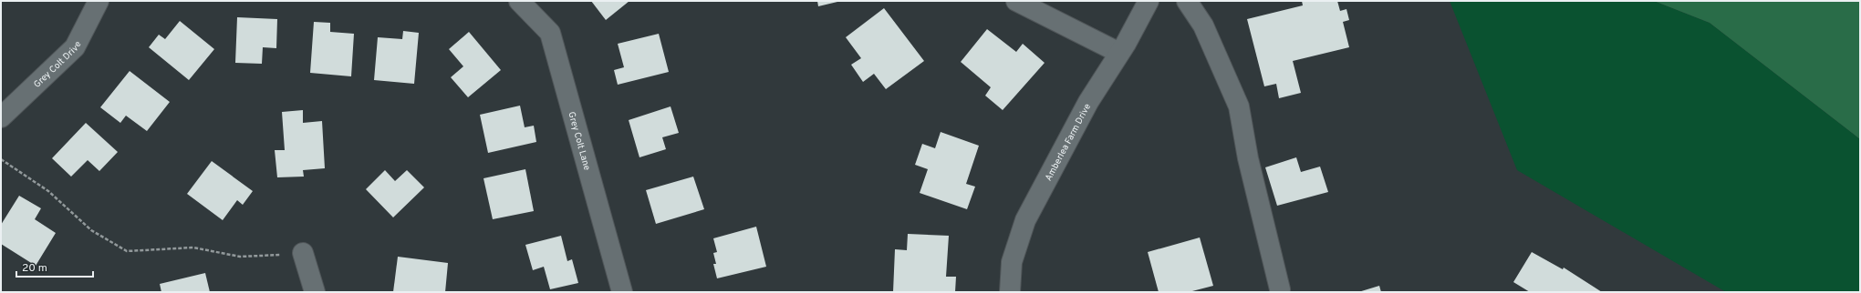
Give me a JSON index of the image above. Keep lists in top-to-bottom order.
{
  "streets": {
    "street": ["Grey Colt Drive", "Grey Colt Lane", "Amberlea Farm Drive"]
  },
  "scale_bar": "20 m"
}
